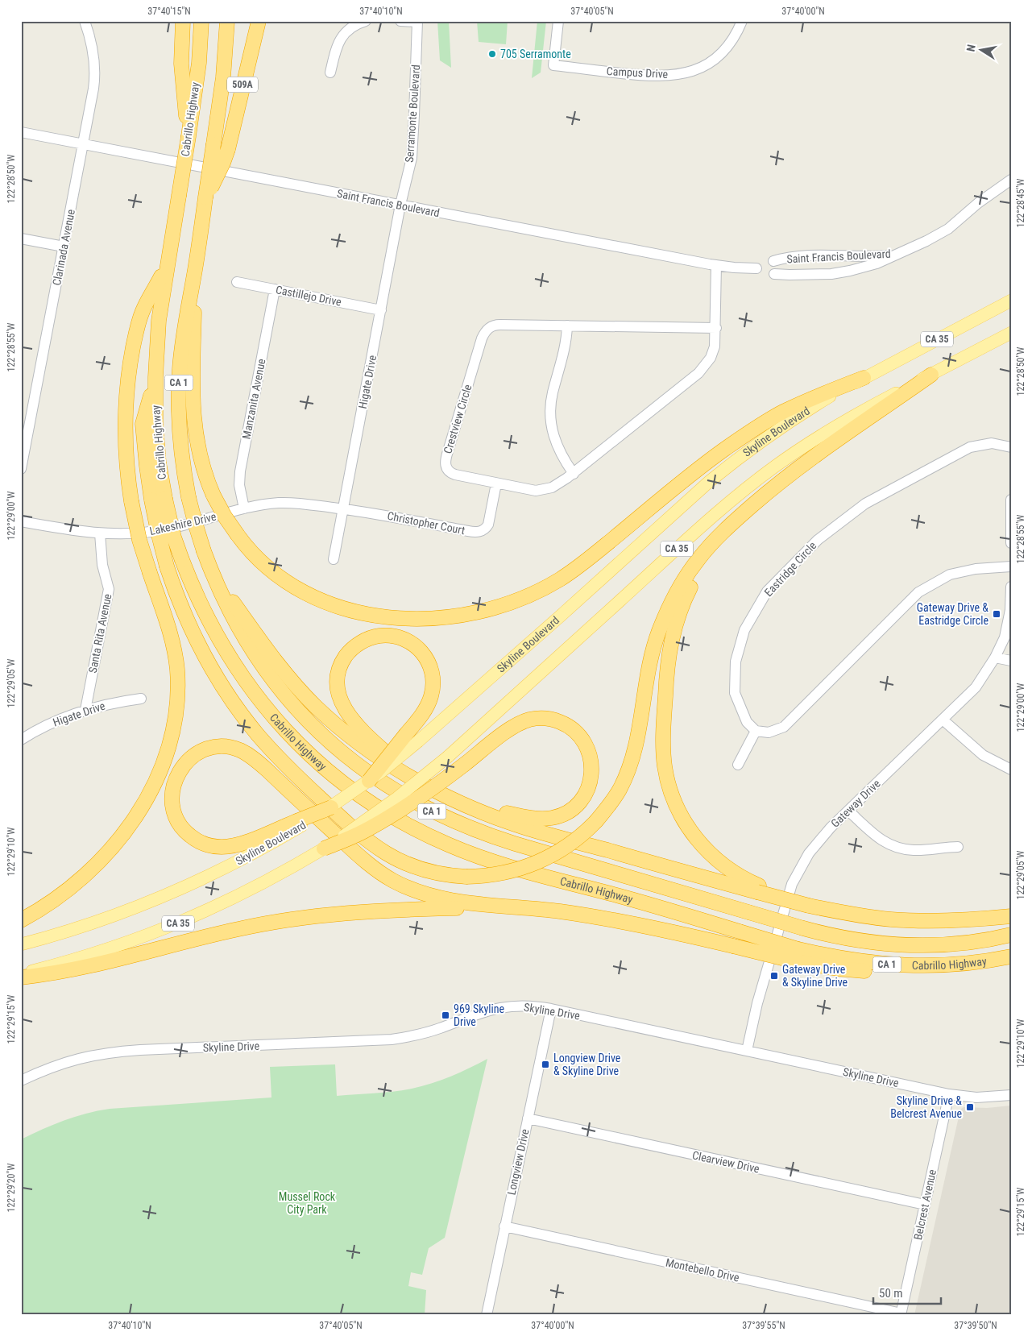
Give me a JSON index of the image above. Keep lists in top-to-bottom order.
{
  "streets": {
    "highway": ["509A", "Cabrillo Highway", "CA 1"],
    "main road": ["CA 35", "Skyline Boulevard"],
    "street": [
      "Campus Drive",
      "Serramonte Boulevard",
      "Saint Francis Boulevard",
      "Clarinada Avenue",
      "Castillejo Drive",
      "Higate Drive",
      "Manzanita Avenue",
      "Crestview Circle",
      "Christopher Court",
      "Lakeshire Drive",
      "Eastridge Circle",
      "Santa Rita Avenue",
      "Gateway Drive",
      "Skyline Drive",
      "Longview Drive",
      "Clearview Drive",
      "Belcrest Avenue",
      "Montebello Drive"
    ]
  },
  "crossings": [
    ["509A", "Cabrillo Highway"],
    ["Serramonte Boulevard", "Saint Francis Boulevard"],
    ["Serramonte Boulevard", "Higate Drive"],
    ["Saint Francis Boulevard", "Clarinada Avenue"],
    ["Saint Francis Boulevard", "Higate Drive"],
    ["Saint Francis Boulevard", "Crestview Circle"],
    ["Castillejo Drive", "Higate Drive"],
    ["Castillejo Drive", "Manzanita Avenue"],
    ["Higate Drive", "Christopher Court"],
    ["Higate Drive", "Lakeshire Drive"],
    ["Higate Drive", "Santa Rita Avenue"],
    ["Manzanita Avenue", "Lakeshire Drive"],
    ["Crestview Circle", "Christopher Court"],
    ["Christopher Court", "Lakeshire Drive"],
    ["Lakeshire Drive", "Santa Rita Avenue"],
    ["Gateway Drive", "Skyline Drive"],
    ["Skyline Drive", "Longview Drive"],
    ["Skyline Drive", "Belcrest Avenue"],
    ["Longview Drive", "Clearview Drive"],
    ["Longview Drive", "Montebello Drive"],
    ["Clearview Drive", "Belcrest Avenue"],
    ["Belcrest Avenue", "Montebello Drive"]
  ],
  "parks": ["Mussel Rock City Park"],
  "places": {
    "other": ["705 Serramonte"],
    "transit": [
      "Gateway Drive & Eastridge Circle",
      "Gateway Drive & Skyline Drive",
      "969 Skyline Drive",
      "Longview Drive & Skyline Drive",
      "Skyline Drive & Belcrest Avenue"
    ]
  },
  "scale_bar": "50 m",
  "north": "left",
  "coordinates": [
    "37°40'15\"N",
    "37°40'10\"N",
    "37°40'05\"N",
    "37°40'00\"N",
    "122°28'50\"W",
    "122°28'45\"W",
    "122°28'55\"W",
    "122°29'00\"W",
    "122°29'05\"W",
    "122°29'10\"W",
    "122°29'15\"W",
    "122°29'20\"W",
    "37°39'55\"N",
    "37°39'50\"N"
  ]
}
